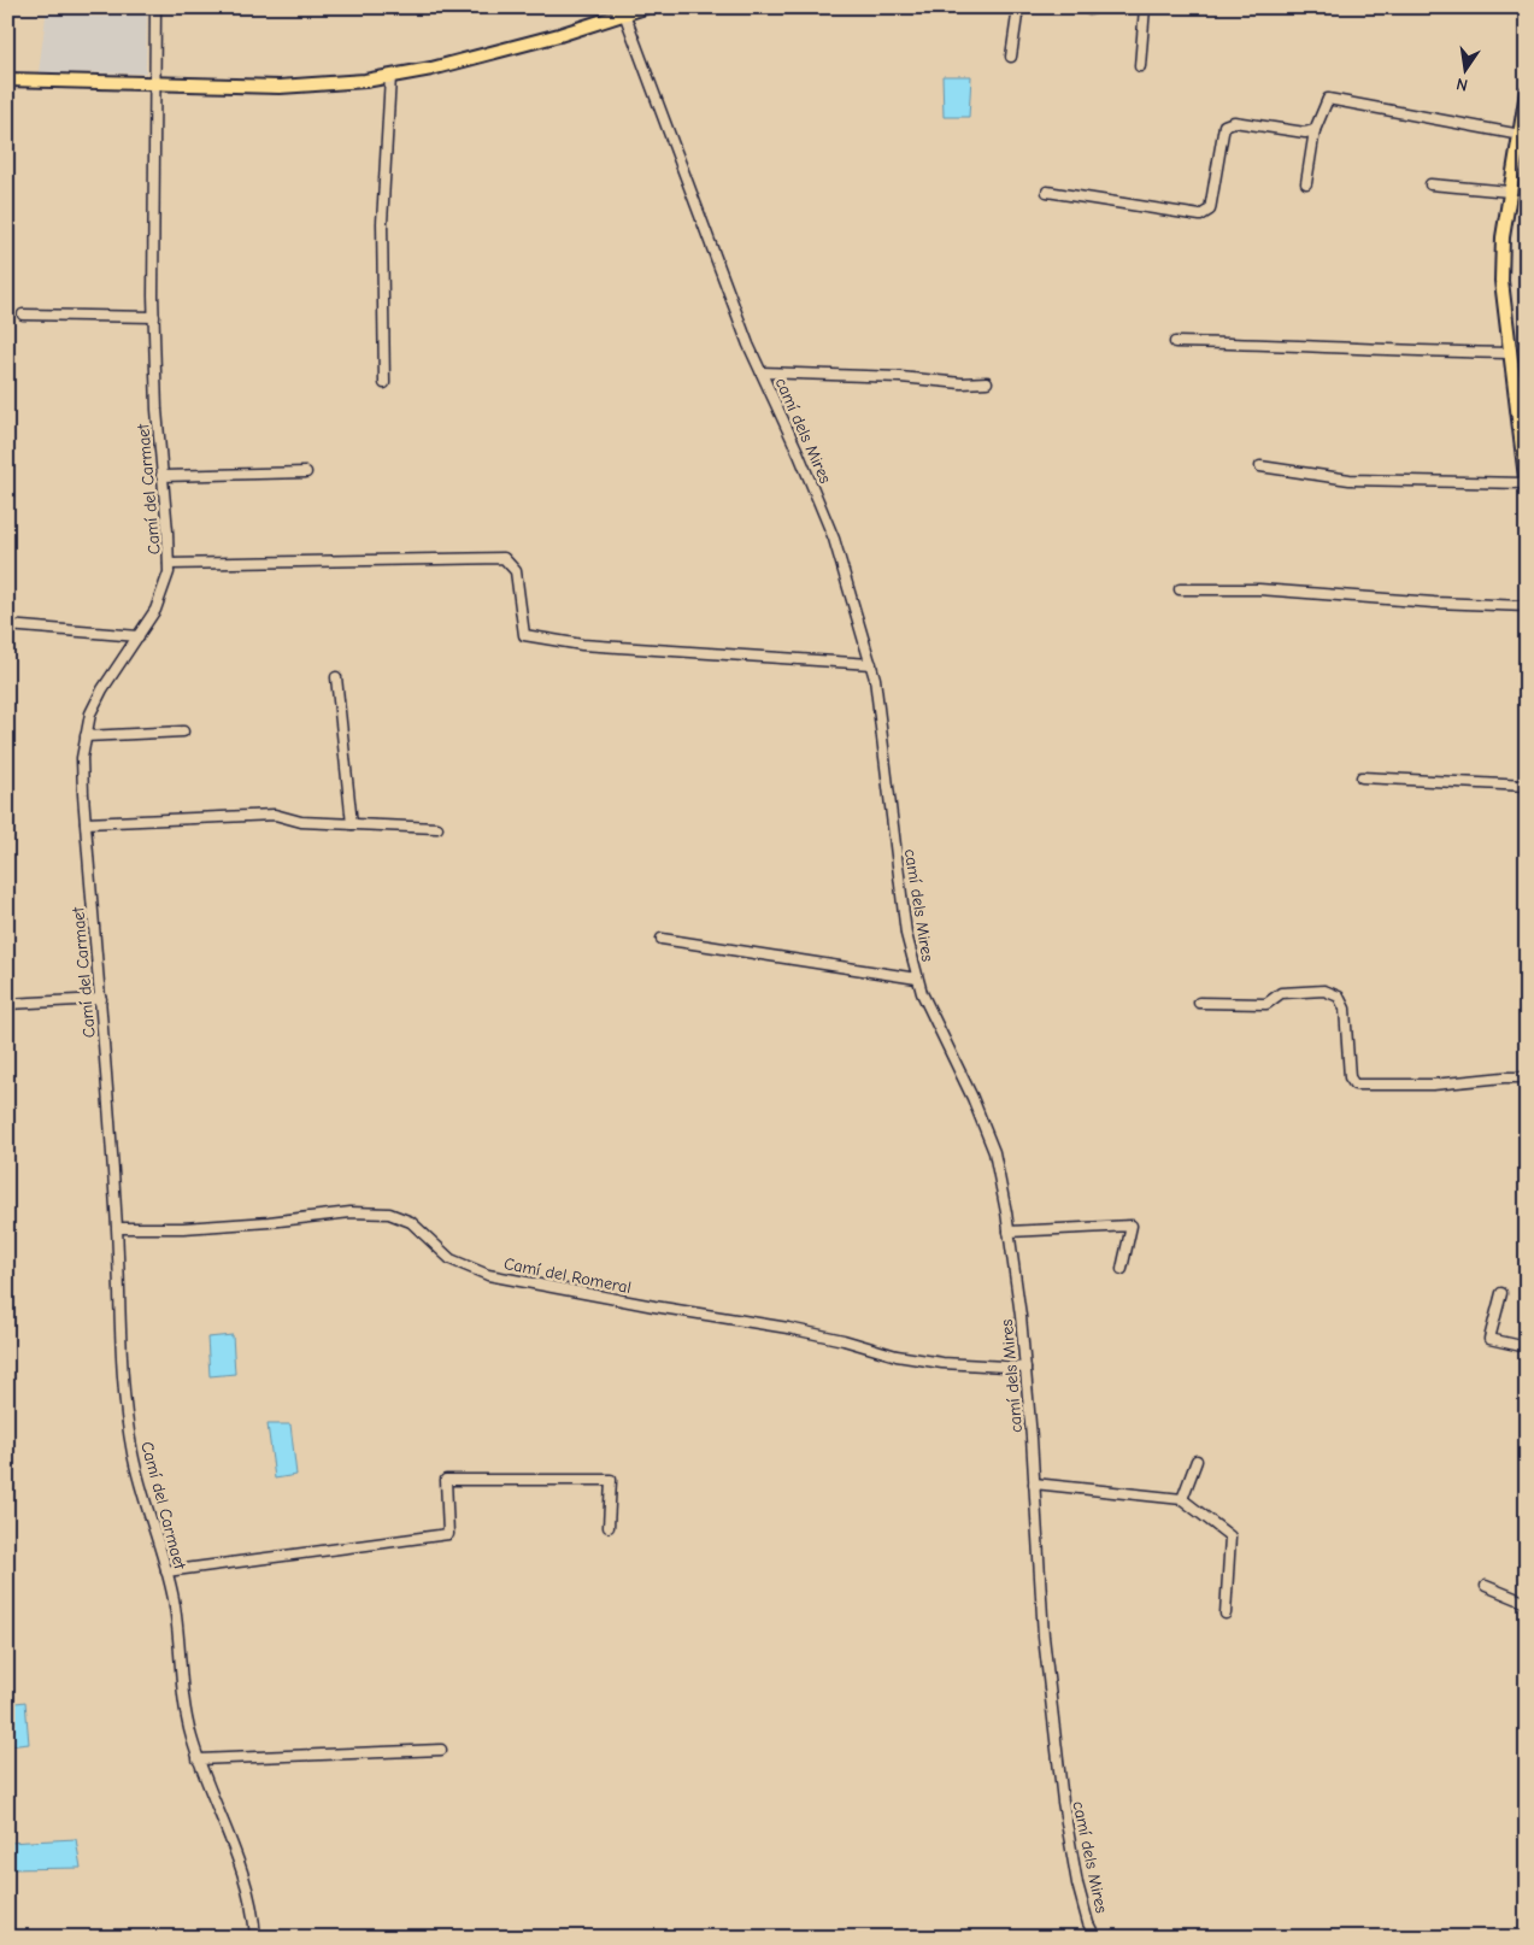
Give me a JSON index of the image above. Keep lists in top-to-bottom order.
{
  "streets": {
    "street": ["camí dels Mires", "Camí del Carmaet", "Camí del Romeral"]
  },
  "crossings": [
    ["camí dels Mires", "Camí del Romeral"],
    ["Camí del Carmaet", "Camí del Romeral"]
  ],
  "north": "bottom"
}
